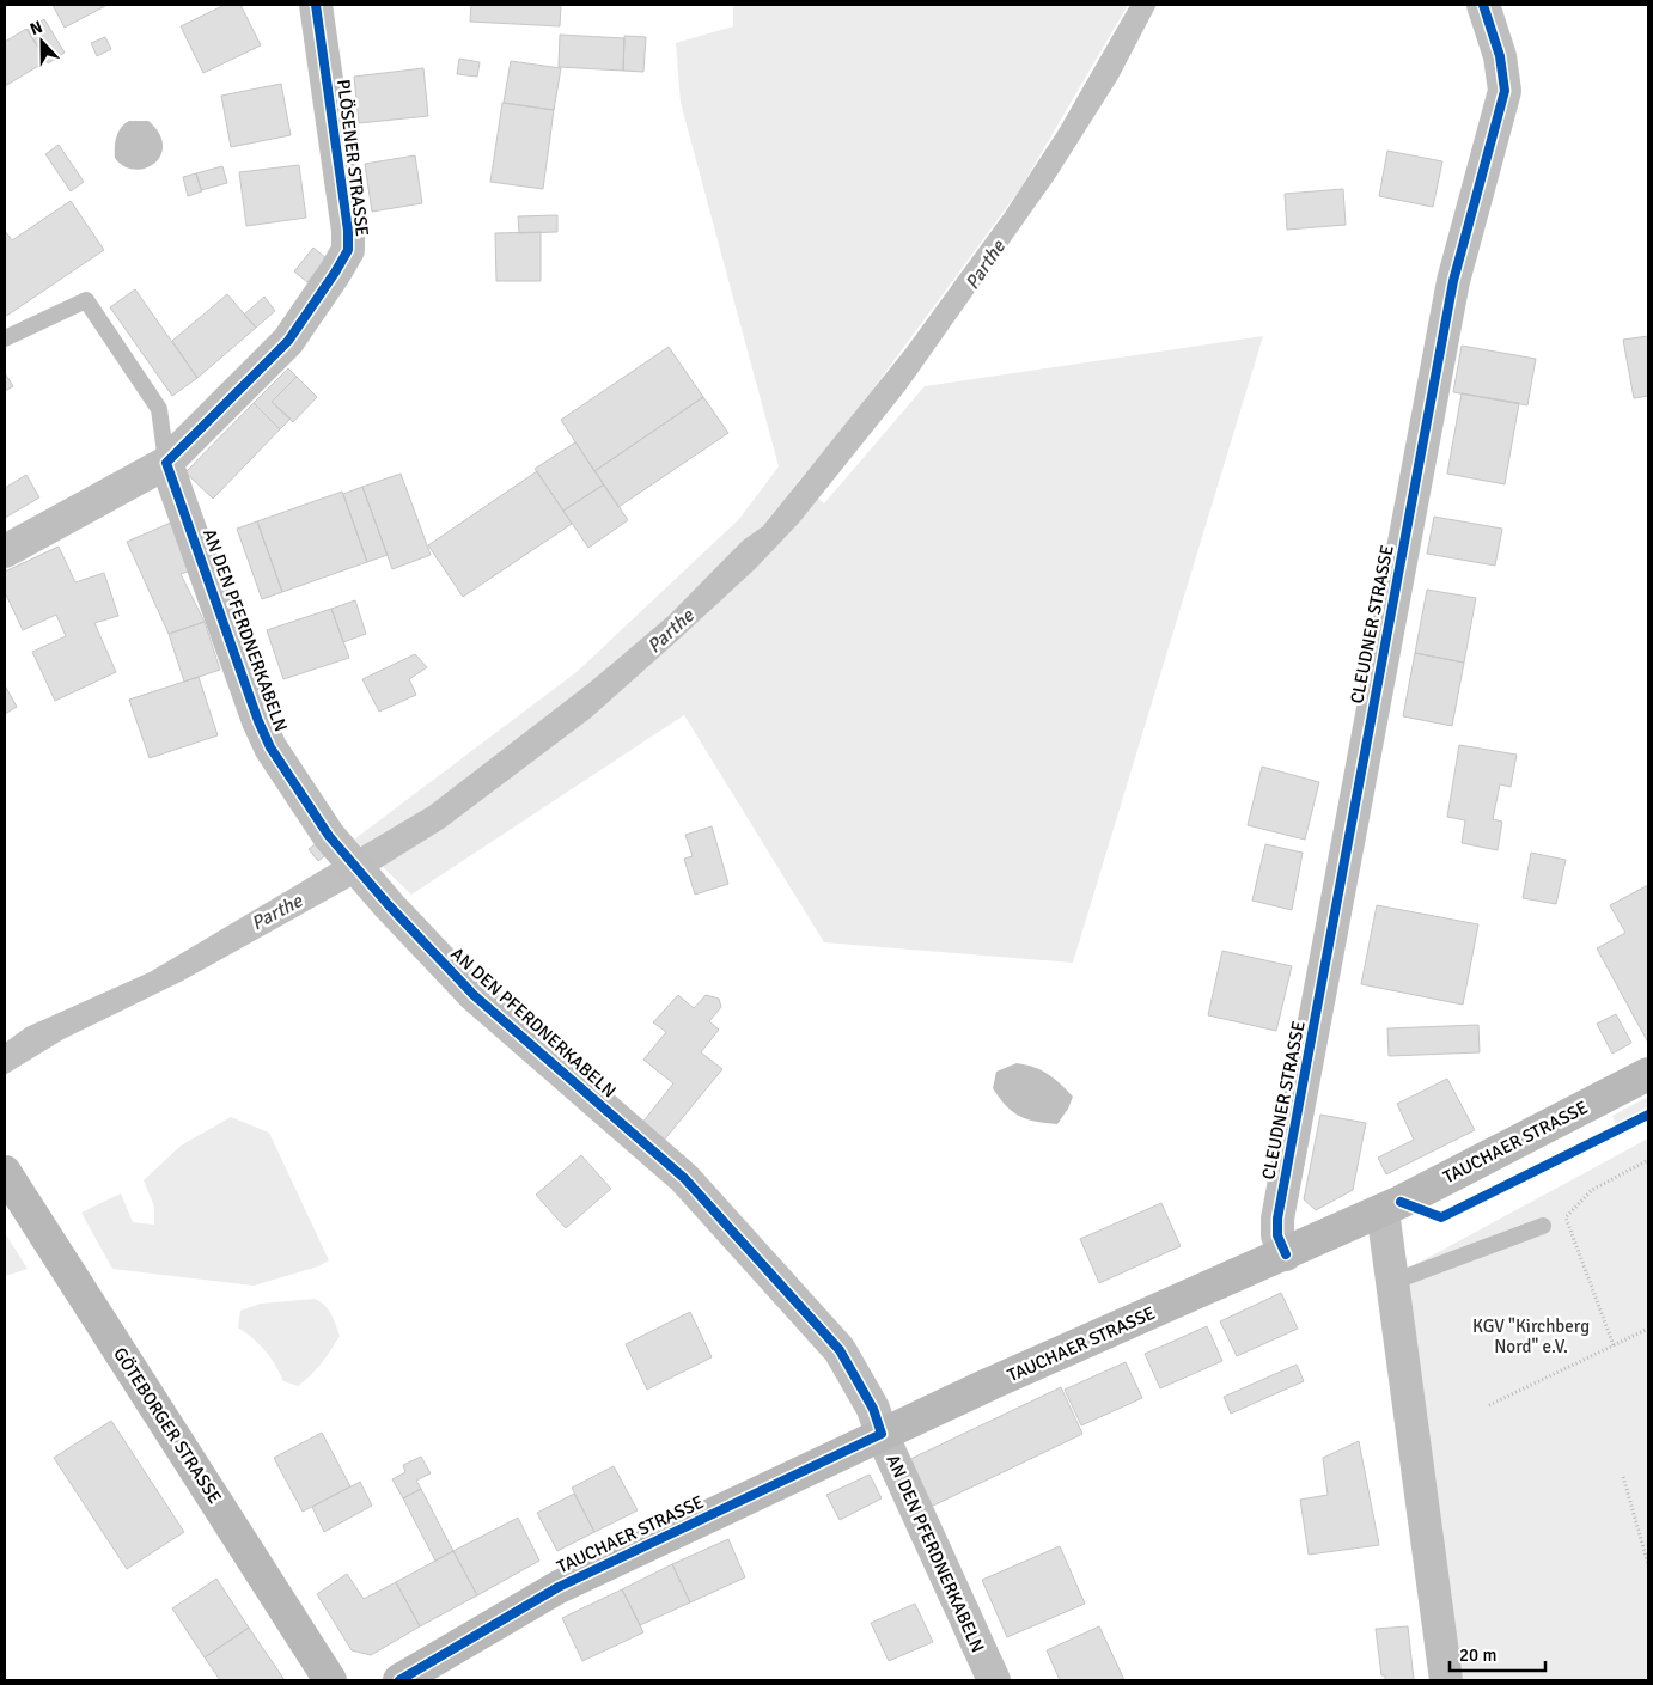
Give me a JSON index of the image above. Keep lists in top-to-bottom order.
{
  "streets": {
    "main road": ["TAUCHAER STRASSE", "GÖTEBORGER STRASSE"],
    "street": ["PLÖSENER STRASSE", "CLEUDNER STRASSE", "AN DEN PFERDNERKABELN"]
  },
  "crossings": [
    ["PLÖSENER STRASSE", "AN DEN PFERDNERKABELN"],
    ["CLEUDNER STRASSE", "TAUCHAER STRASSE"],
    ["AN DEN PFERDNERKABELN", "TAUCHAER STRASSE"]
  ],
  "water": ["Parthe"],
  "parks": ["KGV \"Kirchberg Nord\" e.V."],
  "scale_bar": "20 m",
  "north": "top"
}
